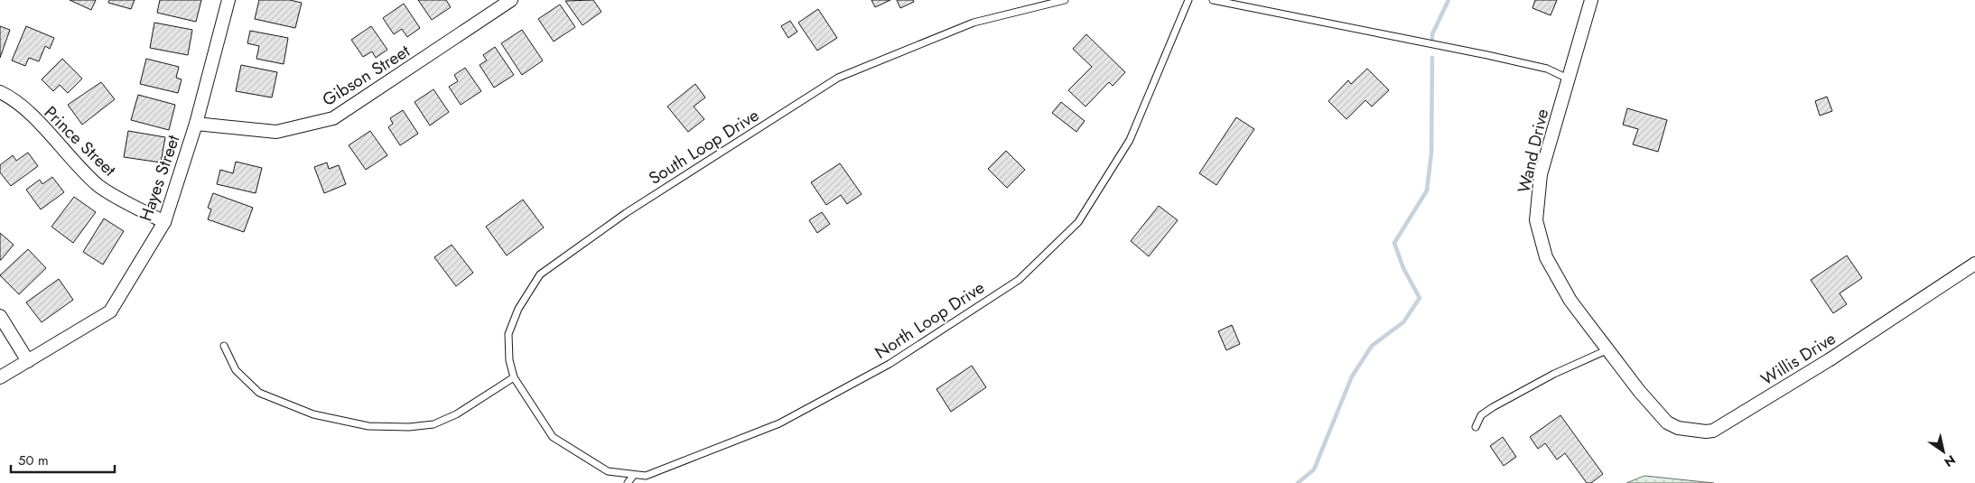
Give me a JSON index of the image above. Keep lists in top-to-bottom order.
{
  "streets": {
    "street": [
      "Gibson Street",
      "Prince Street",
      "Wand Drive",
      "Hayes Street",
      "Willis Drive"
    ],
    "lane": ["South Loop Drive", "North Loop Drive"]
  },
  "crossings": [
    ["Gibson Street", "Hayes Street"],
    ["Prince Street", "Hayes Street"],
    ["South Loop Drive", "North Loop Drive"],
    ["Wand Drive", "Willis Drive"]
  ],
  "scale_bar": "50 m",
  "north": "bottom right"
}
